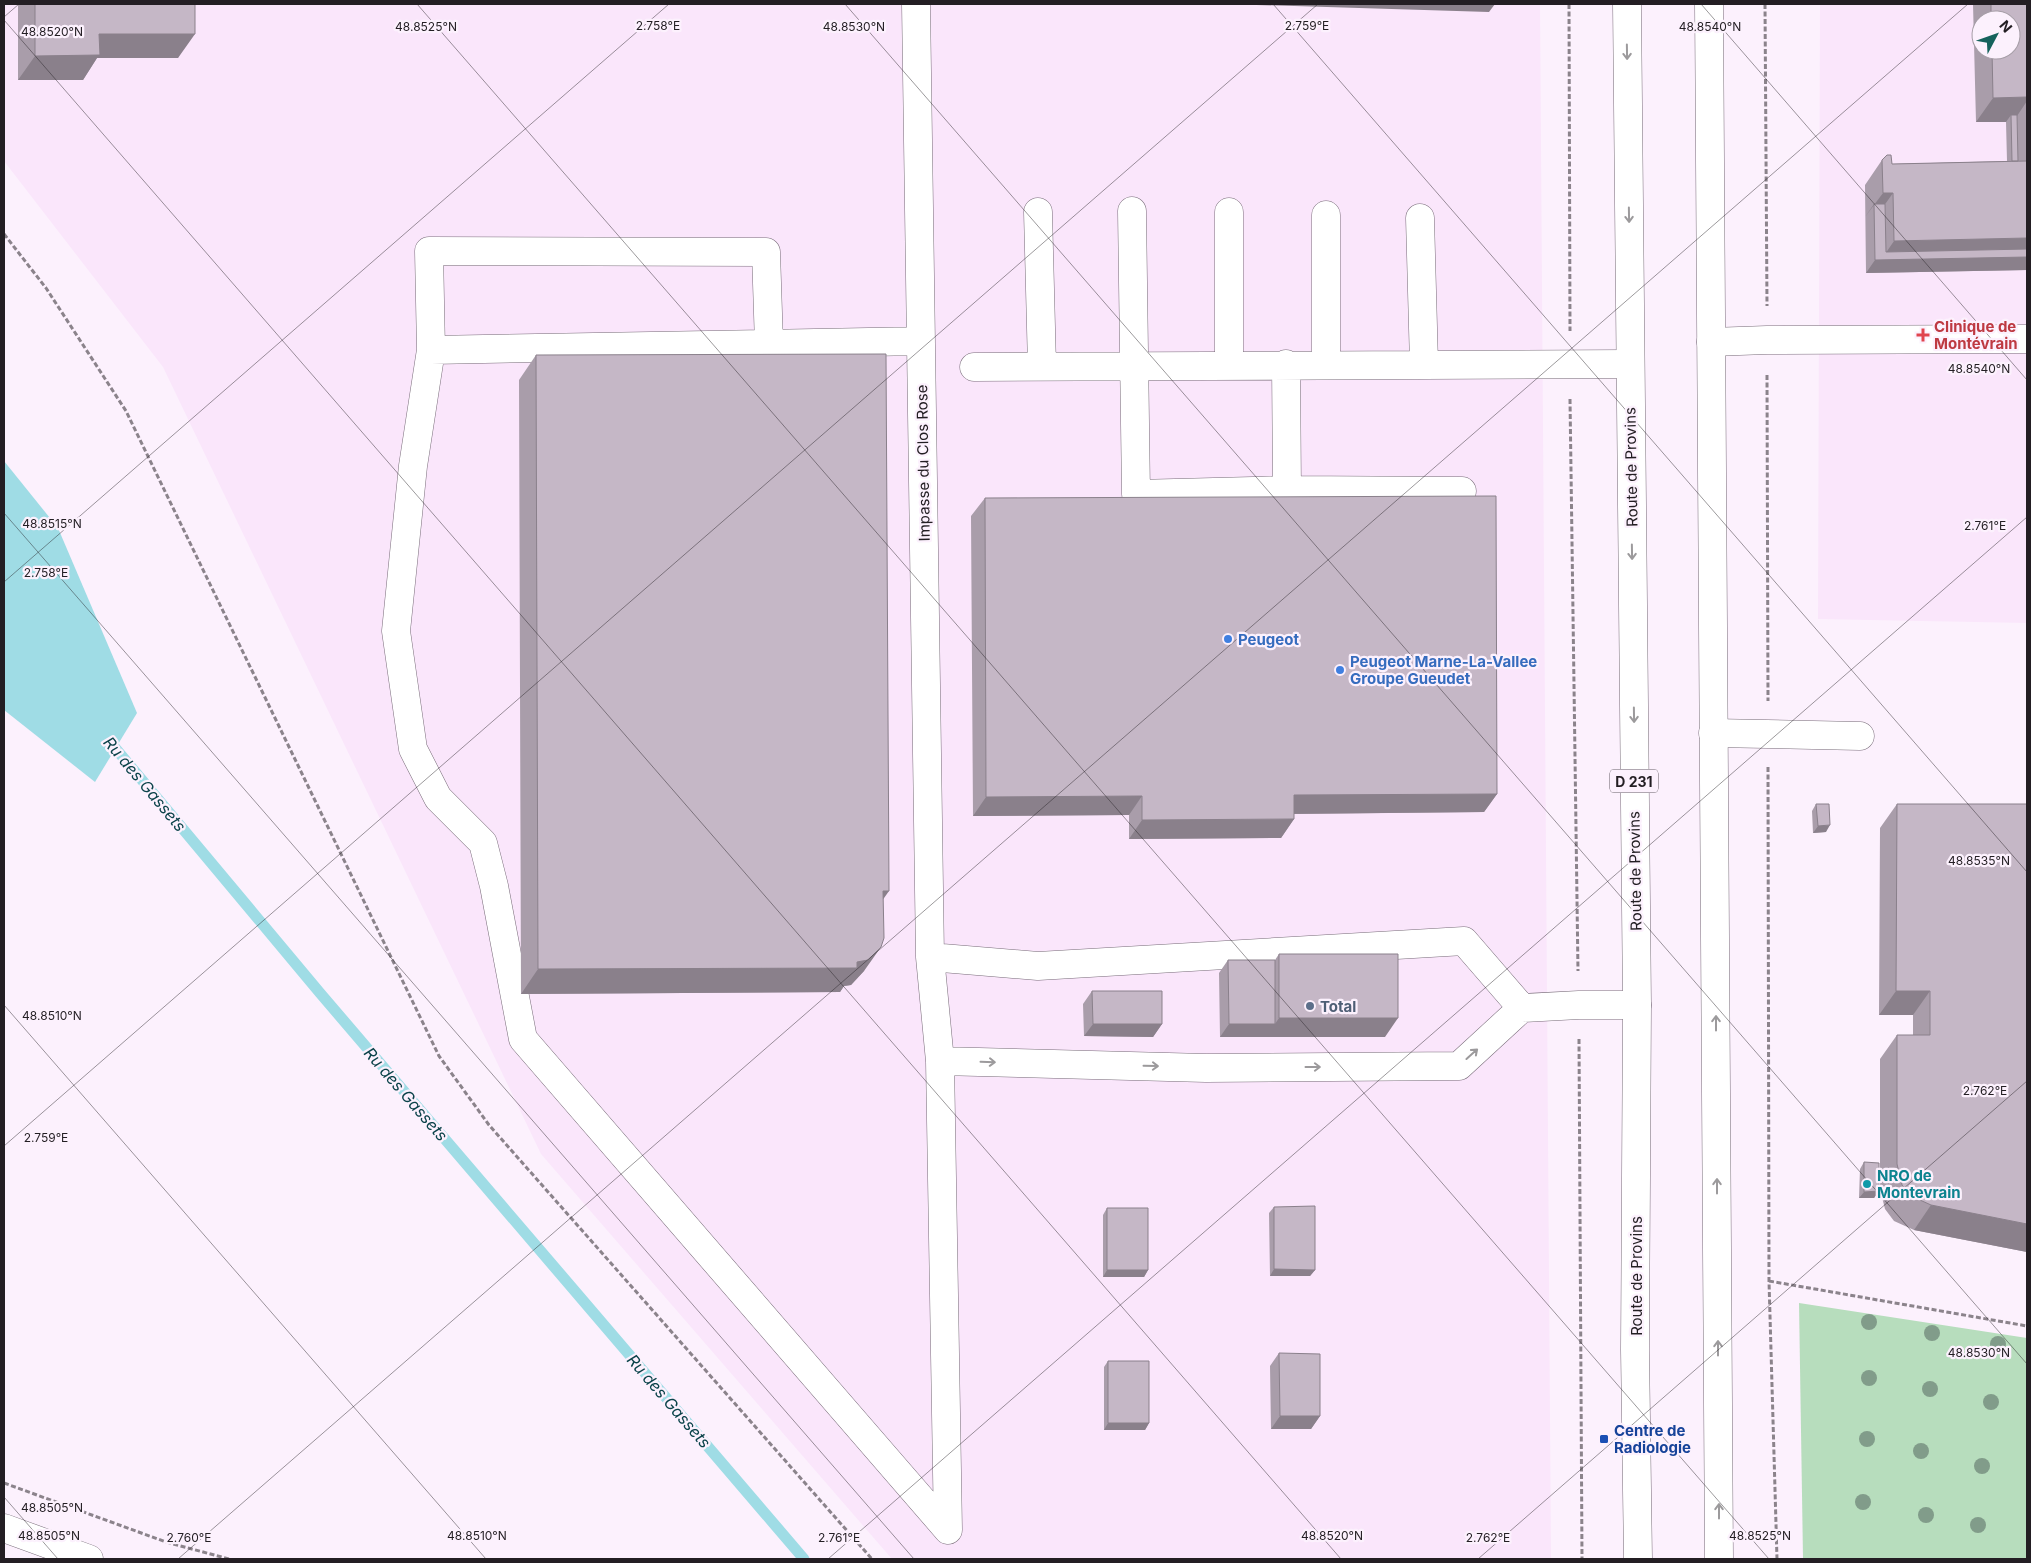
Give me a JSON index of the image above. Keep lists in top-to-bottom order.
{
  "streets": {
    "main road": ["Impasse du Clos Rose", "Route de Provins", "D 231"]
  },
  "water": ["Ru des Gassets"],
  "places": {
    "health": ["Clinique de Montévrain"],
    "other": [
      "Peugeot",
      "Peugeot Marne-La-Vallee Groupe Gueudet",
      "Total",
      "NRO de Montevrain"
    ],
    "transit": ["Centre de Radiologie"]
  },
  "north": "top right",
  "coordinates": [
    "2.758°E",
    "2.759°E",
    "48.8525°N",
    "48.8530°N",
    "48.8540°N",
    "48.8520°N",
    "48.8515°N",
    "2.761°E",
    "48.8535°N",
    "48.8510°N",
    "2.762°E",
    "48.8505°N",
    "2.760°E"
  ]
}
